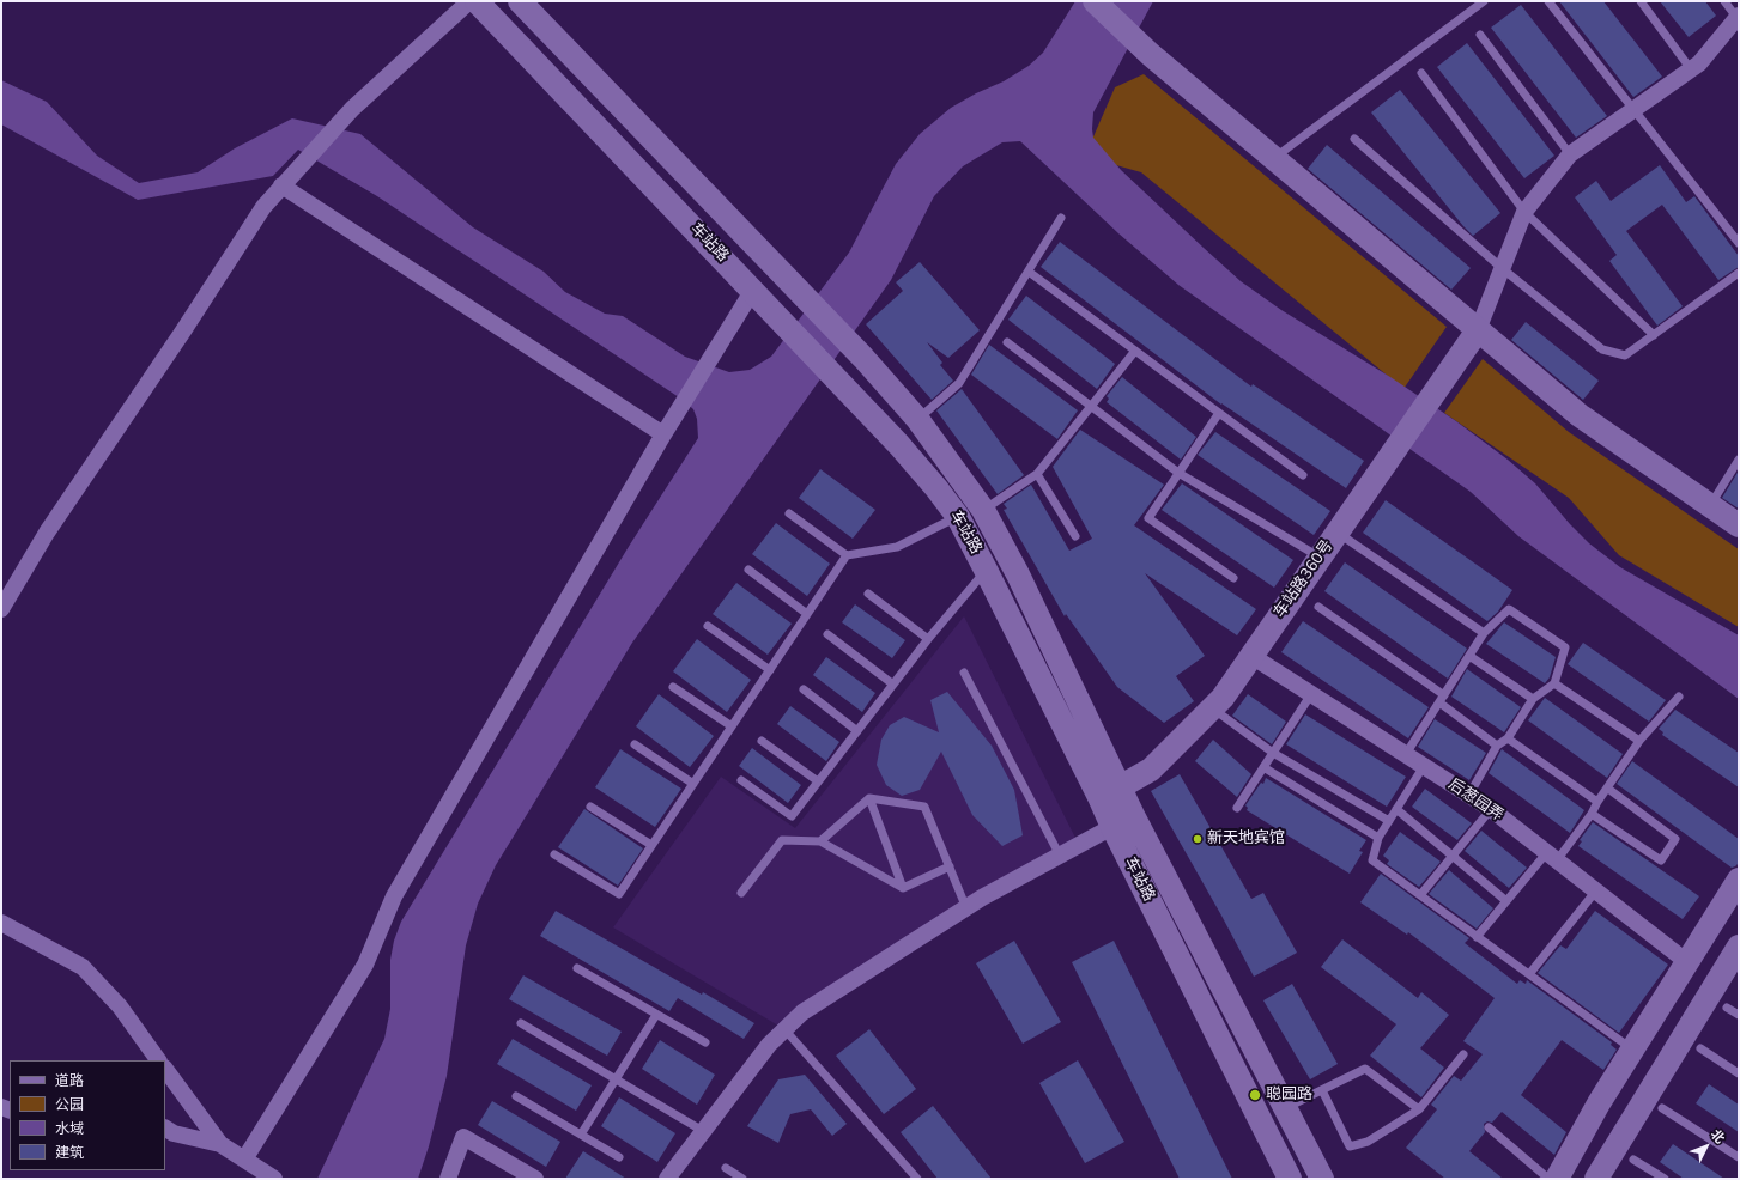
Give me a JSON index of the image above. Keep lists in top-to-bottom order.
{
  "streets": {
    "main road": ["车站路", "车站路360号"],
    "street": ["后葱园弄"]
  },
  "crossings": [
    ["车站路", "车站路360号"],
    ["车站路360号", "后葱园弄"]
  ],
  "places": ["新天地宾馆", "聪园路"],
  "legend": [
    "道路",
    "公园",
    "水域",
    "建筑"
  ],
  "north": "top right"
}
